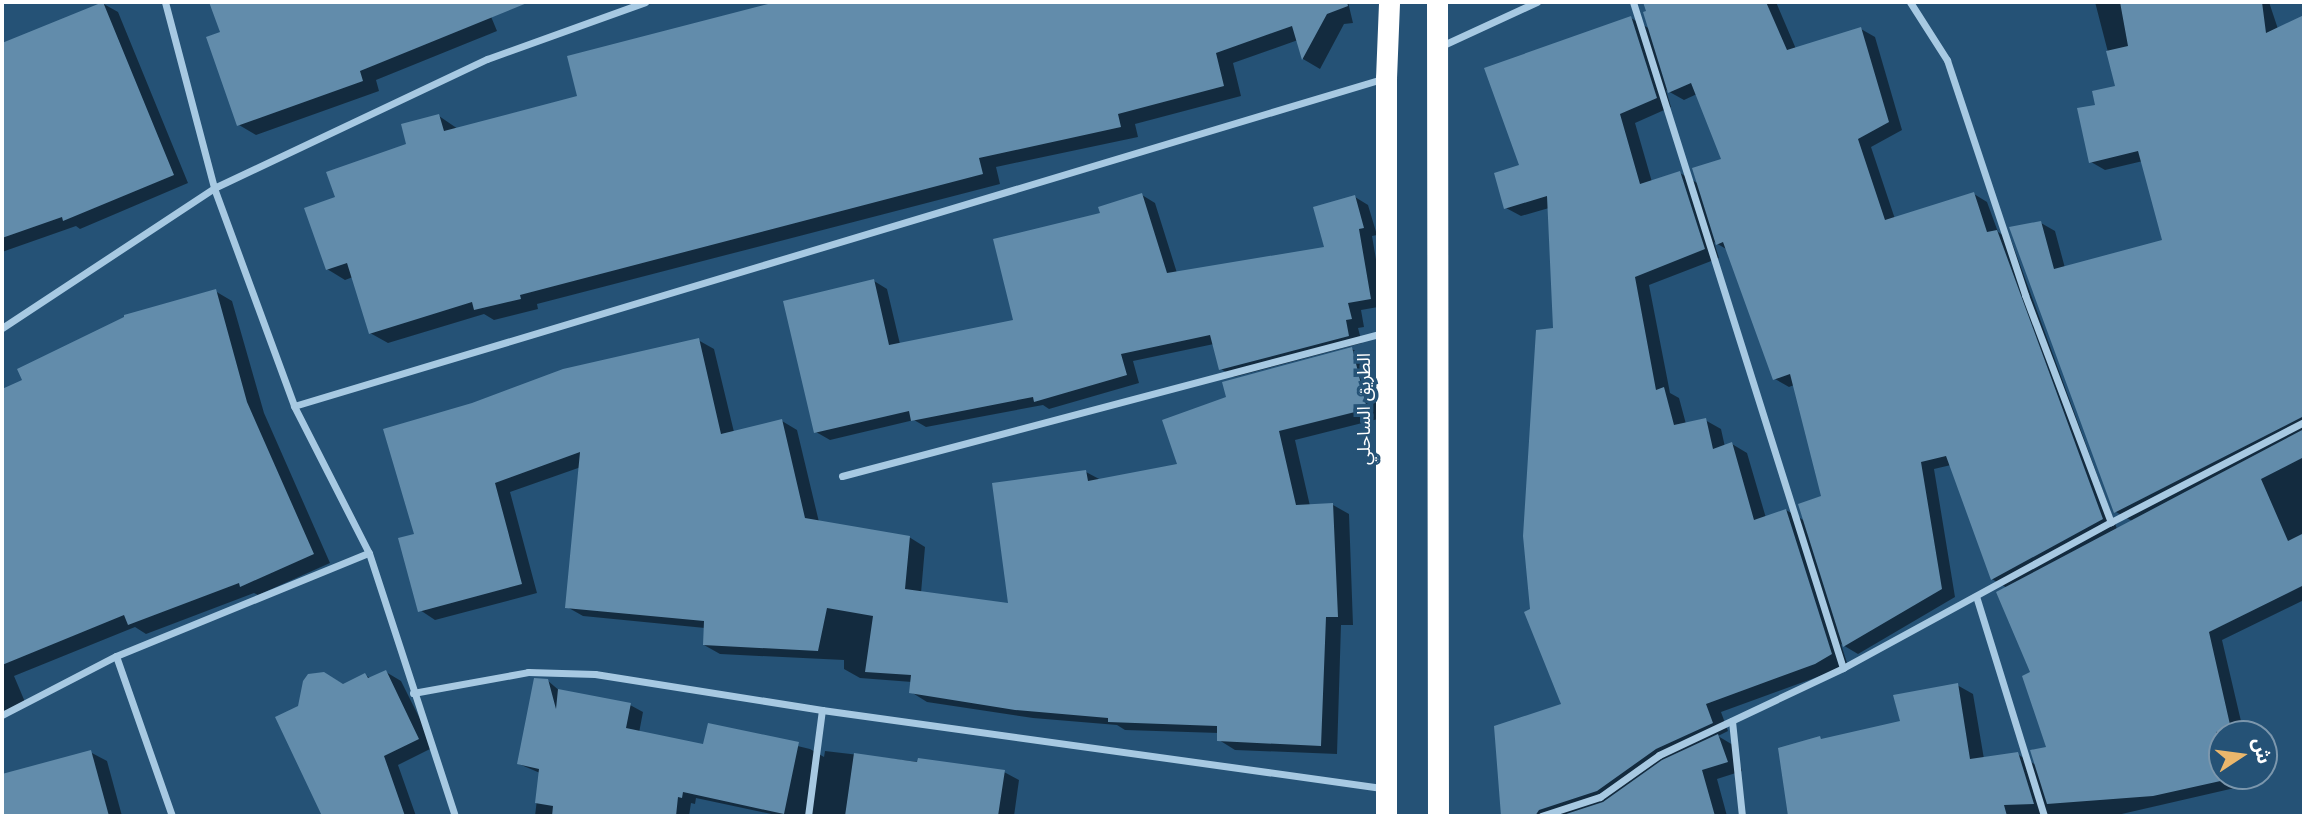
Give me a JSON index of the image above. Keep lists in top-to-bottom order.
{
  "streets": {
    "highway": ["الطريق الساحلي"]
  },
  "north": "right"
}
